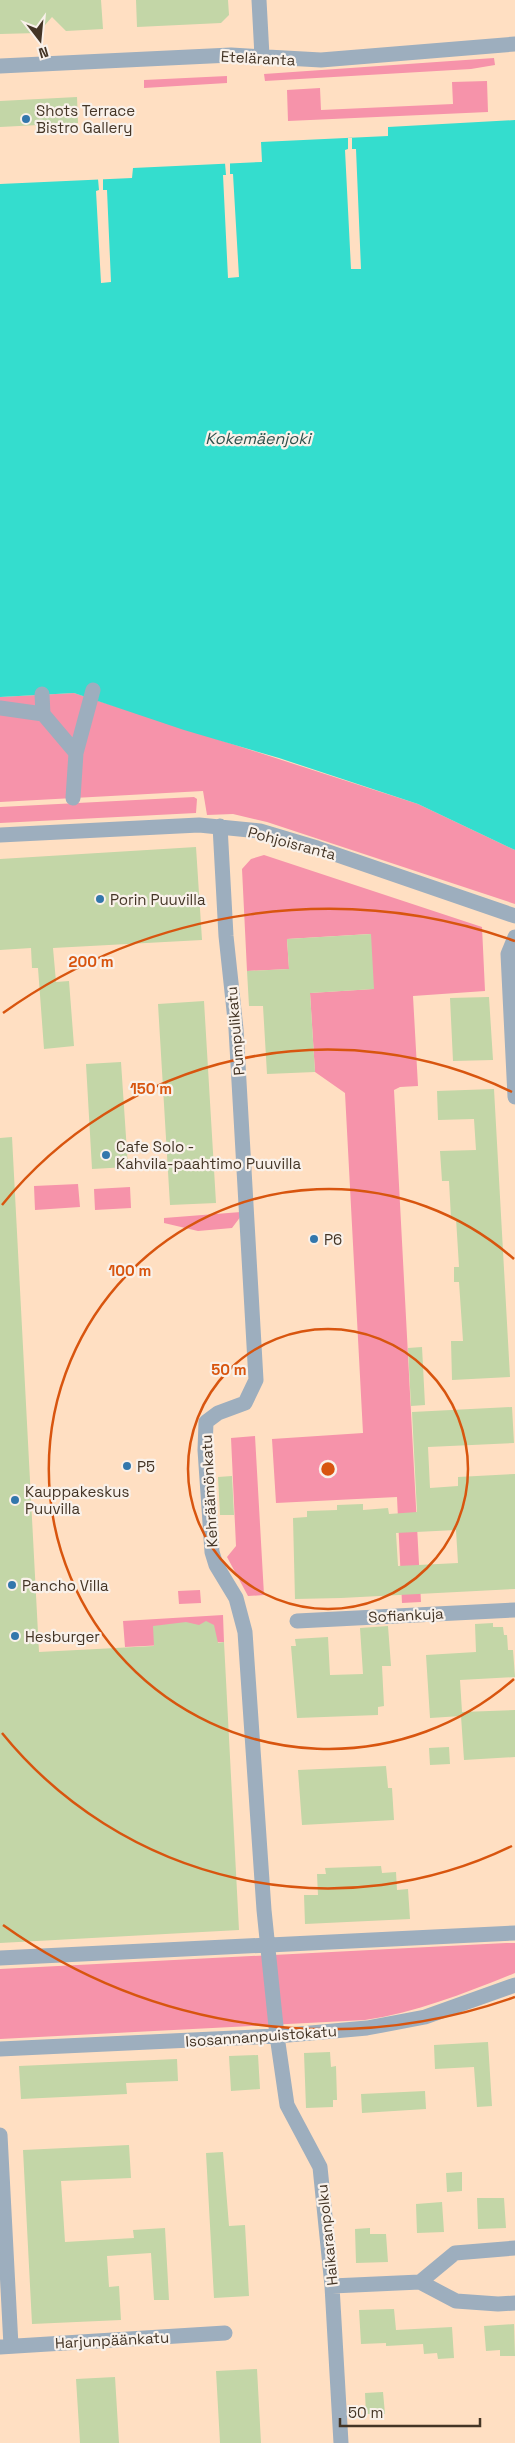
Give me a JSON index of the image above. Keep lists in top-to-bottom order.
{
  "streets": {
    "street": [
      "Eteläranta",
      "Pohjoisranta",
      "Pumpulikatu",
      "Kehräämönkatu",
      "Sofiankuja",
      "Isosannanpuistokatu",
      "Haikaranpolku",
      "Harjunpäänkatu"
    ]
  },
  "crossings": [
    ["Pohjoisranta", "Pumpulikatu"],
    ["Pumpulikatu", "Kehräämönkatu"],
    ["Kehräämönkatu", "Haikaranpolku"],
    ["Isosannanpuistokatu", "Haikaranpolku"]
  ],
  "water": ["Kokemäenjoki"],
  "places": [
    "Shots Terrace Bistro Gallery",
    "Porin Puuvilla",
    "Cafe Solo - Kahvila-paahtimo Puuvilla",
    "P6",
    "P5",
    "Kauppakeskus Puuvilla",
    "Pancho Villa",
    "Hesburger"
  ],
  "scale_bar": "50 m",
  "north": "bottom",
  "rings": [
    "200 m",
    "150 m",
    "100 m",
    "50 m"
  ]
}
